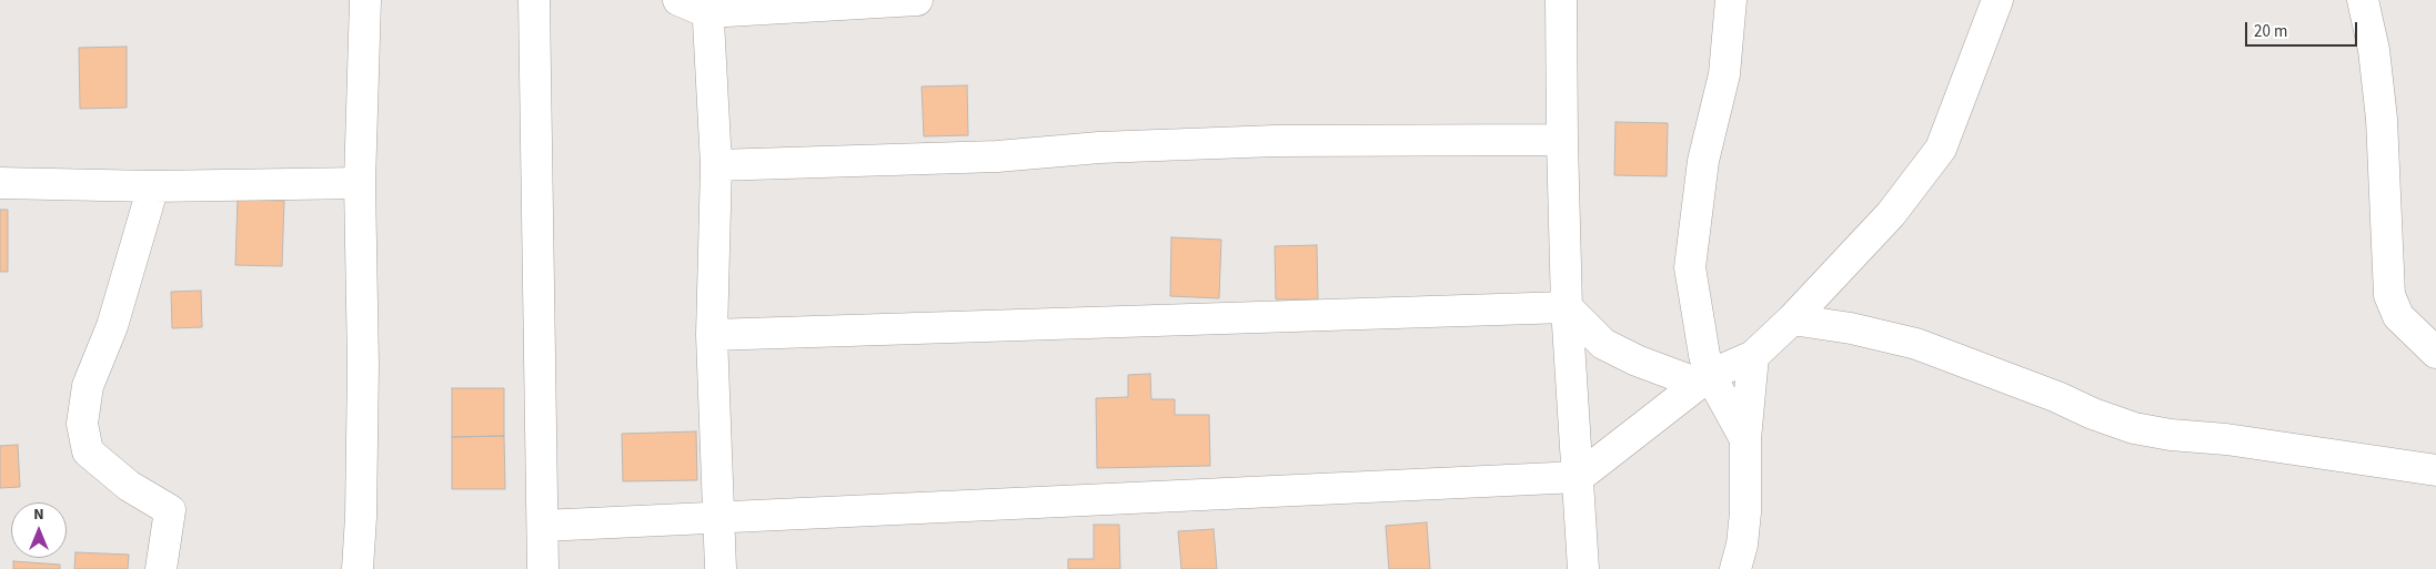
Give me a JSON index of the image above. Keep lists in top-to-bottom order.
{
  "scale_bar": "20 m",
  "north": "top"
}
